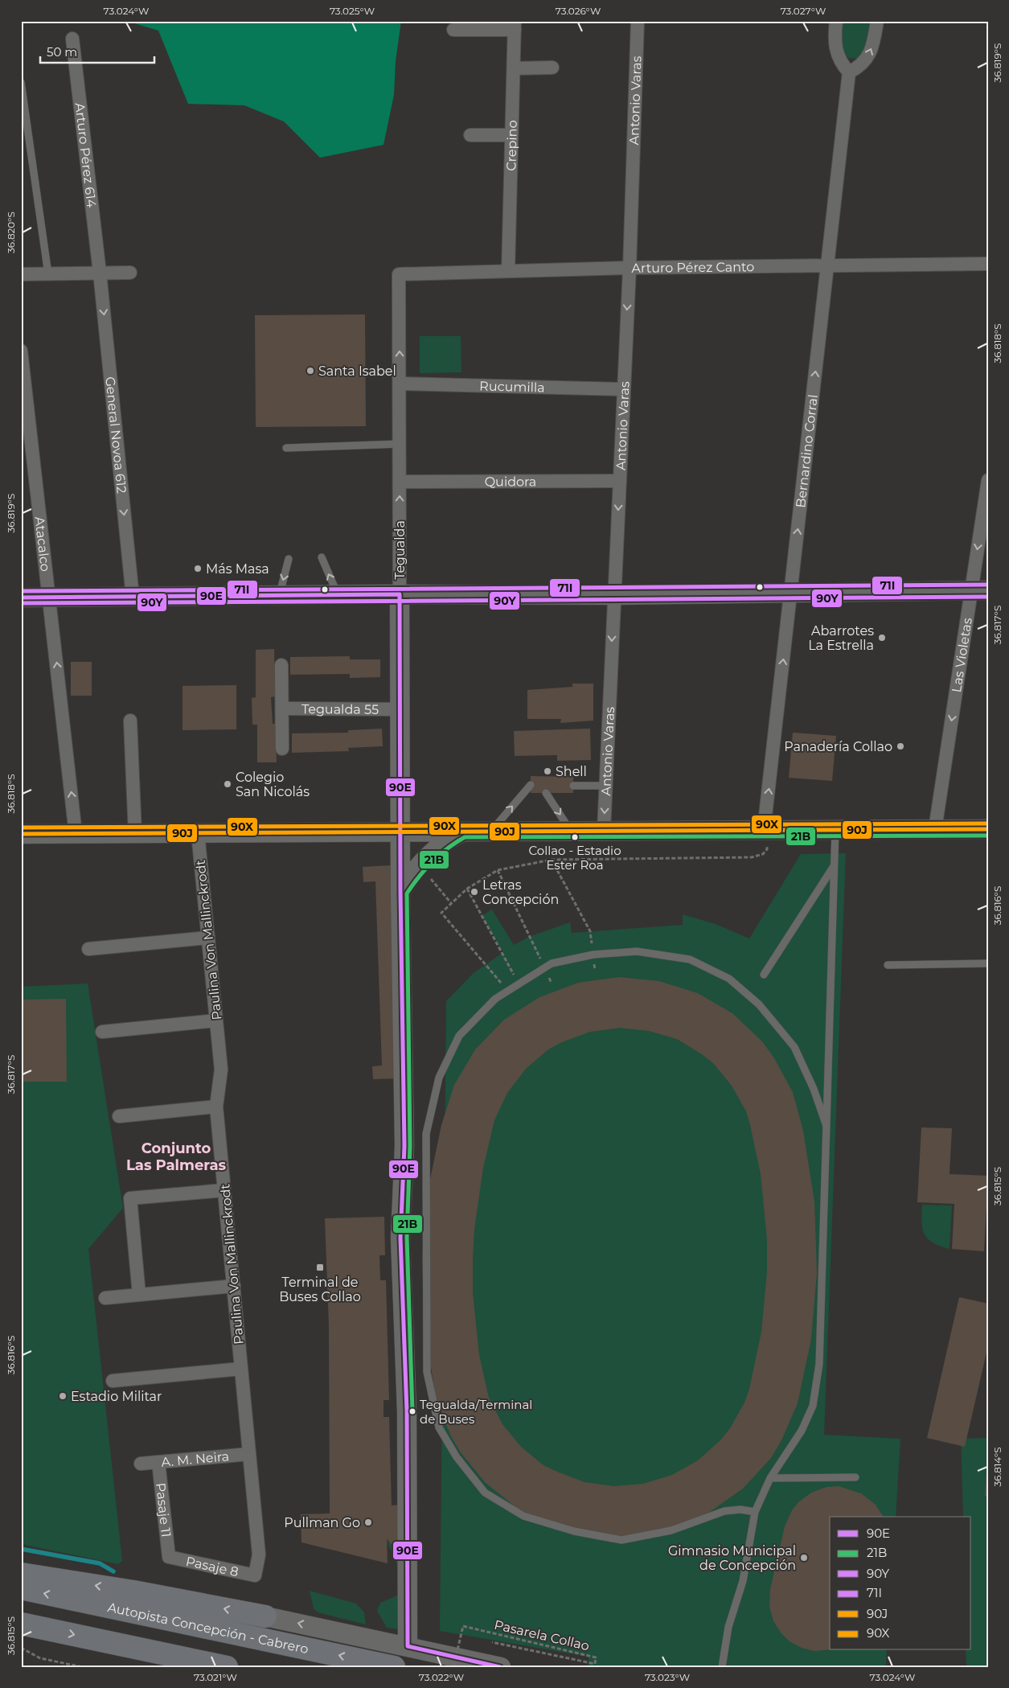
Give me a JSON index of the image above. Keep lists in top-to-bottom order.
{
  "streets": {
    "highway": ["Autopista Concepción - Cabrero"],
    "main road": ["Tegualda"],
    "street": [
      "Antonio Varas",
      "Crepino",
      "Arturo Pérez 614",
      "Arturo Pérez Canto",
      "Rucumilla",
      "General Novoa 612",
      "Bernardino Corral",
      "Quidora",
      "Atacalco",
      "Las Violetas",
      "Tegualda 55",
      "Paulina Von Mallinckrodt",
      "A. M. Neira",
      "Pasaje 11",
      "Pasaje 8"
    ],
    "path": ["Pasarela Collao"]
  },
  "crossings": [
    ["Antonio Varas", "Arturo Pérez Canto"],
    ["Antonio Varas", "Rucumilla"],
    ["Antonio Varas", "Quidora"],
    ["Crepino", "Arturo Pérez Canto"],
    ["Arturo Pérez 614", "General Novoa 612"],
    ["Arturo Pérez Canto", "Bernardino Corral"],
    ["Arturo Pérez Canto", "Tegualda"],
    ["Rucumilla", "Tegualda"],
    ["Quidora", "Tegualda"],
    ["Tegualda", "Tegualda 55"],
    ["Paulina Von Mallinckrodt", "A. M. Neira"],
    ["Paulina Von Mallinckrodt", "Pasaje 8"],
    ["A. M. Neira", "Pasaje 11"],
    ["Pasaje 11", "Pasaje 8"]
  ],
  "one_way": [
    "Antonio Varas",
    "General Novoa 612",
    "Bernardino Corral",
    "Las Violetas"
  ],
  "districts": ["Conjunto Las Palmeras"],
  "places": {
    "other": [
      "Santa Isabel",
      "Más Masa",
      "Abarrotes La Estrella",
      "Panadería Collao",
      "Shell",
      "Colegio San Nicolás",
      "Collao - Estadio Ester Roa",
      "Letras Concepción",
      "Estadio Militar",
      "Tegualda/Terminal de Buses",
      "Pullman Go",
      "Gimnasio Municipal de Concepción"
    ],
    "transit": ["Terminal de Buses Collao"]
  },
  "lines": [
    "transit line 71I",
    "transit line 90E",
    "transit line 90Y",
    "transit line 90X",
    "transit line 90J",
    "transit line 21B"
  ],
  "legend": [
    "90E",
    "21B",
    "90Y",
    "71I",
    "90J",
    "90X"
  ],
  "scale_bar": "50 m",
  "coordinates": [
    "73.024°W",
    "73.025°W",
    "73.026°W",
    "73.027°W",
    "36.819°S",
    "36.820°S",
    "36.818°S",
    "36.817°S",
    "36.816°S",
    "36.815°S",
    "36.814°S",
    "73.021°W",
    "73.022°W",
    "73.023°W"
  ]
}
